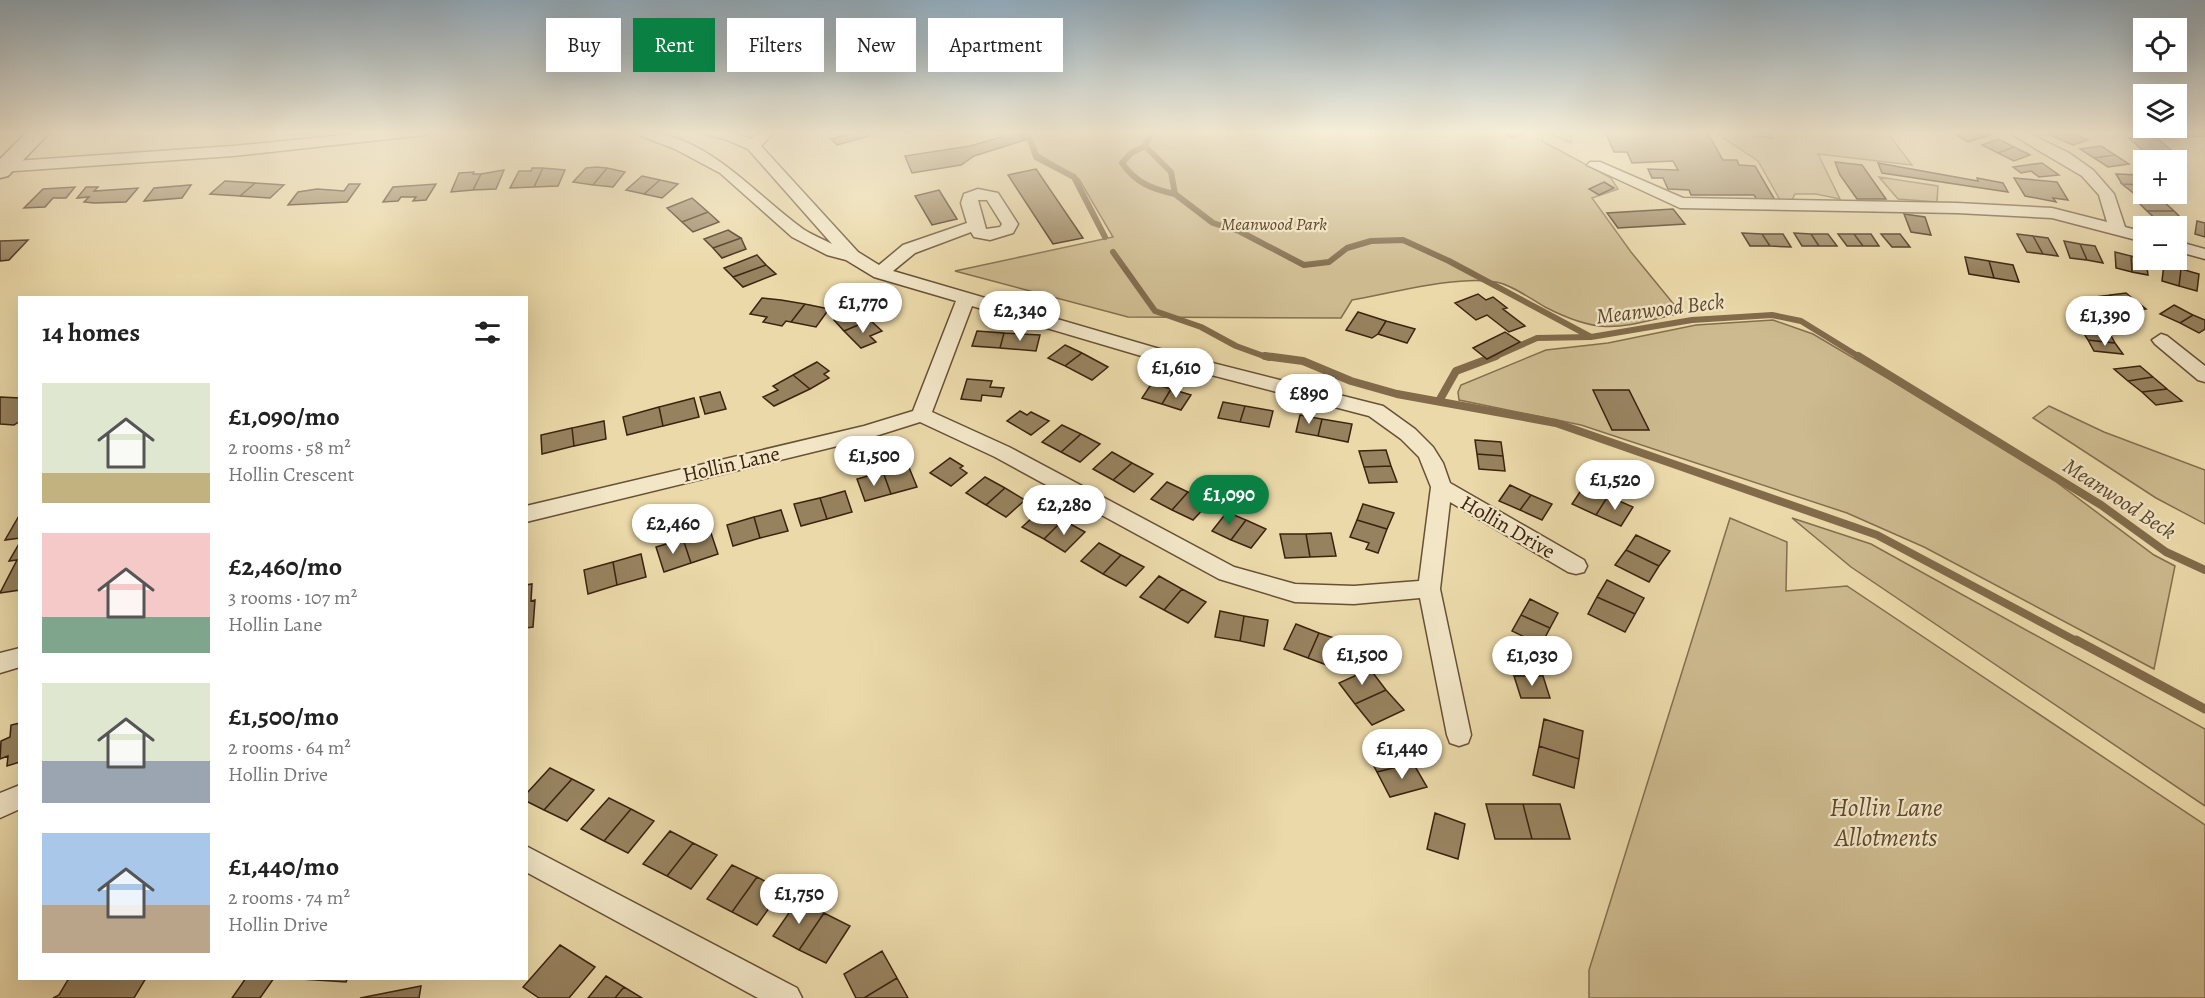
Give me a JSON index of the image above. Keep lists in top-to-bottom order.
{
  "streets": {
    "street": ["Hollin Lane", "Hollin Drive"]
  },
  "water": ["Meanwood Beck"],
  "parks": ["Meanwood Park", "Hollin Lane Allotments"],
  "page": {
    "map_buttons": ["+", "−"],
    "chip": [
      "Buy",
      "Rent",
      "Filters",
      "New",
      "Apartment"
    ],
    "price": [
      "£1,770",
      "£2,340",
      "£1,390",
      "£1,610",
      "£890",
      "£1,500",
      "£1,520",
      "£1,090",
      "£2,280",
      "£2,460",
      "£1,500",
      "£1,030",
      "£1,440",
      "£1,750"
    ],
    "heading": "14 homes",
    "list": [
      {
        "name": "£1,090/mo",
        "note": "2 rooms · 58 m² · Hollin Crescent"
      },
      {
        "name": "£2,460/mo",
        "note": "3 rooms · 107 m² · Hollin Lane"
      },
      {
        "name": "£1,500/mo",
        "note": "2 rooms · 64 m² · Hollin Drive"
      },
      {
        "name": "£1,440/mo",
        "note": "2 rooms · 74 m² · Hollin Drive"
      }
    ]
  }
}
